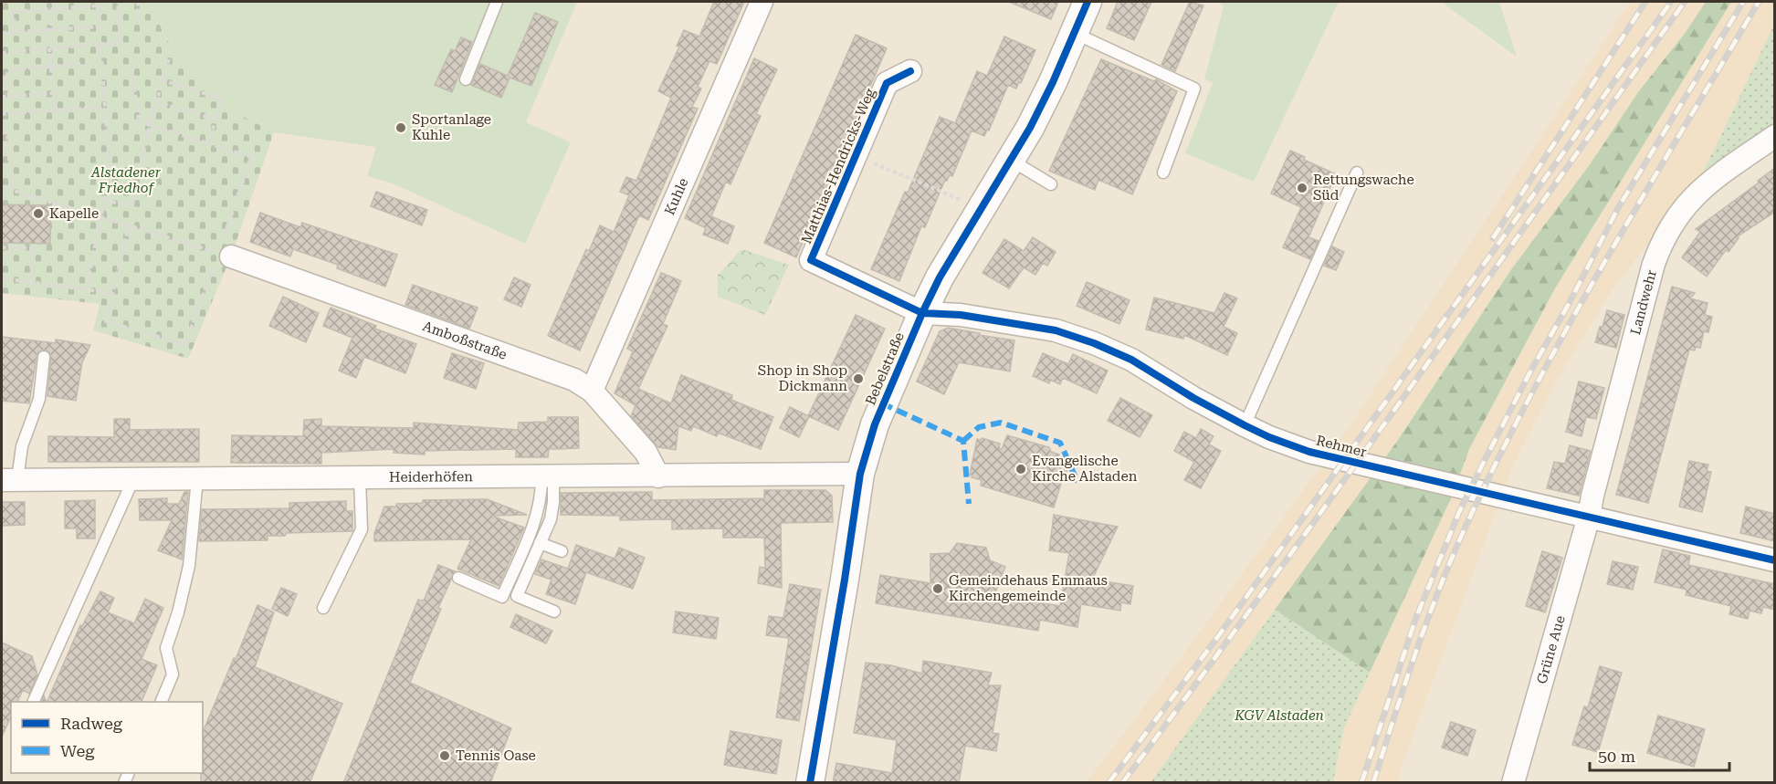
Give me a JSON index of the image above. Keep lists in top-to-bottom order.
{
  "streets": {
    "street": [
      "Matthias-Hendricks-Weg",
      "Kuhle",
      "Landwehr",
      "Amboßstraße",
      "Bebelstraße",
      "Rehmer",
      "Heiderhöfen",
      "Grüne Aue"
    ]
  },
  "crossings": [
    ["Matthias-Hendricks-Weg", "Bebelstraße"],
    ["Matthias-Hendricks-Weg", "Rehmer"],
    ["Kuhle", "Amboßstraße"],
    ["Landwehr", "Rehmer"],
    ["Landwehr", "Grüne Aue"],
    ["Amboßstraße", "Heiderhöfen"],
    ["Bebelstraße", "Rehmer"],
    ["Bebelstraße", "Heiderhöfen"],
    ["Rehmer", "Grüne Aue"]
  ],
  "parks": ["Alstadener Friedhof", "KGV Alstaden"],
  "places": [
    "Sportanlage Kuhle",
    "Rettungswache Süd",
    "Kapelle",
    "Shop in Shop Dickmann",
    "Evangelische Kirche Alstaden",
    "Gemeindehaus Emmaus Kirchengemeinde",
    "Tennis Oase"
  ],
  "legend": ["Radweg", "Weg"],
  "scale_bar": "50 m"
}
